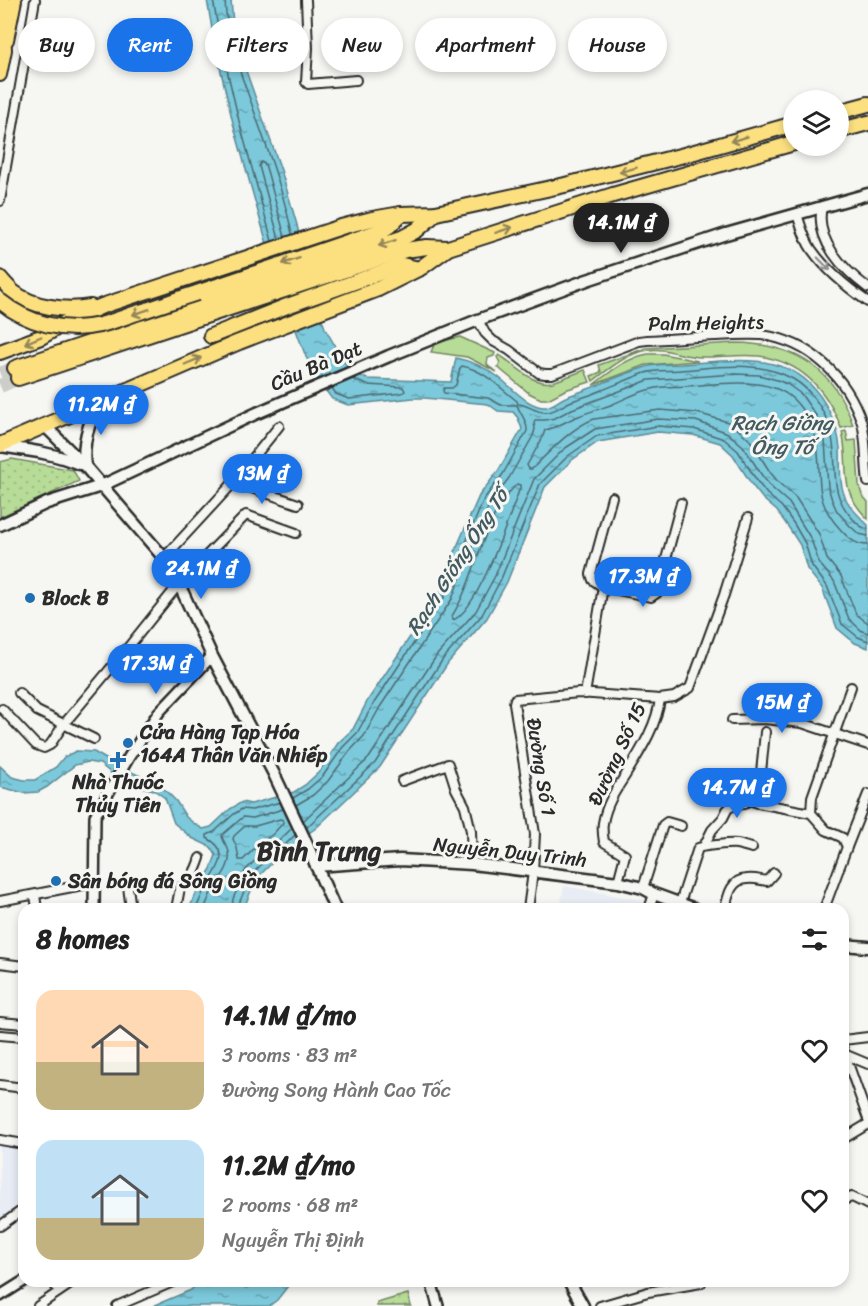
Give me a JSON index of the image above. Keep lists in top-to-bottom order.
{
  "streets": {
    "main road": ["Cầu Bà Dạt", "Nguyễn Duy Trinh"],
    "street": ["Palm Heights", "Đường Số 15", "Đường Số 1"]
  },
  "crossings": [
    ["Palm Heights", "Cầu Bà Dạt"],
    ["Đường Số 15", "Nguyễn Duy Trinh"],
    ["Đường Số 1", "Nguyễn Duy Trinh"]
  ],
  "districts": ["Bình Trưng"],
  "water": ["Rạch Giồng Ông Tố", "Rạch Giống Ống Tố"],
  "places": {
    "other": ["Block B", "Cửa Hàng Tạp Hóa 164A Thân Văn Nhiếp", "Sân bóng đá Sông Giồng"],
    "health": ["Nhà Thuốc Thủy Tiên"]
  },
  "page": {
    "chip": [
      "Buy",
      "Rent",
      "Filters",
      "New",
      "Apartment",
      "House"
    ],
    "price": [
      "14.1M ₫",
      "11.2M ₫",
      "13M ₫",
      "24.1M ₫",
      "17.3M ₫",
      "17.3M ₫",
      "15M ₫",
      "14.7M ₫"
    ],
    "heading": "8 homes",
    "list": [
      {
        "name": "14.1M ₫/mo",
        "note": "3 rooms · 83 m² · Đường Song Hành Cao Tốc"
      },
      {
        "name": "11.2M ₫/mo",
        "note": "2 rooms · 68 m² · Nguyễn Thị Định"
      }
    ]
  }
}
